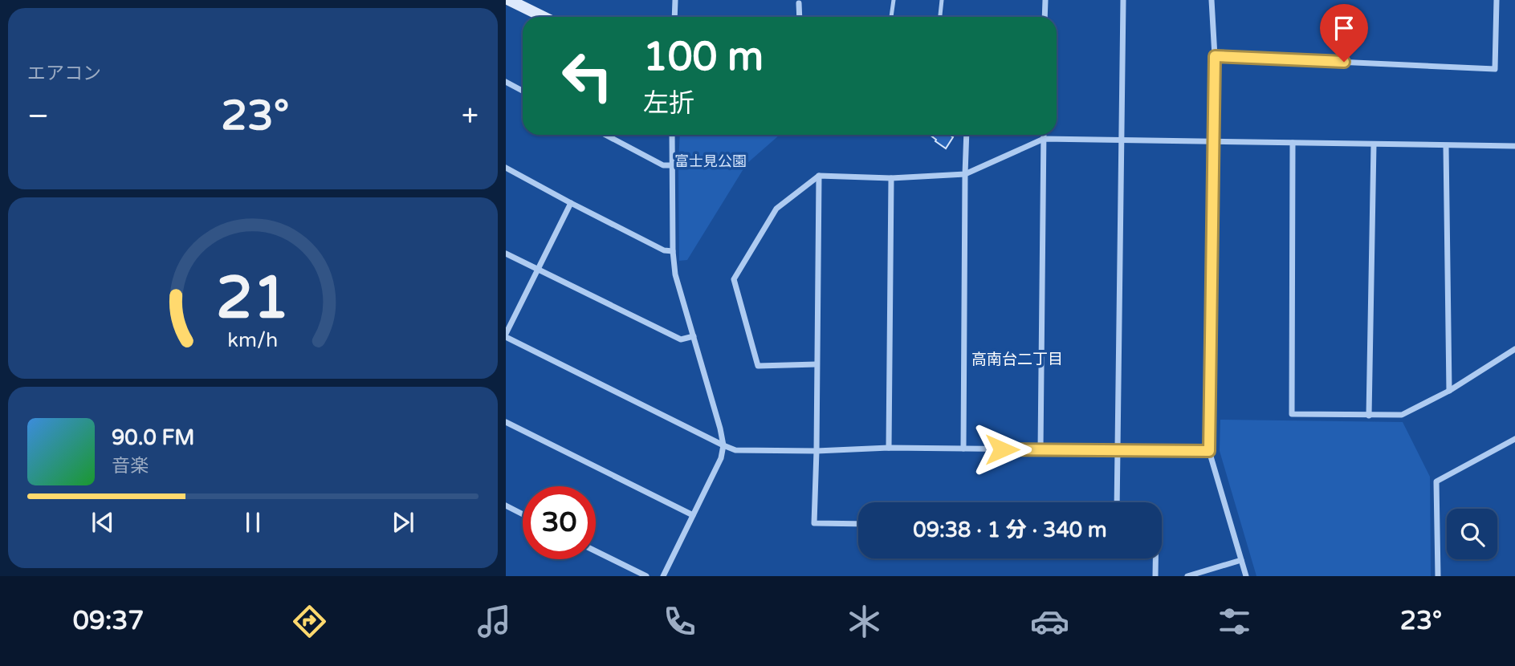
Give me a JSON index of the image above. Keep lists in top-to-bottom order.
{
  "districts": ["高南台二丁目"],
  "parks": ["富士見公園"],
  "page": {
    "tile": "エアコン",
    "turn": ["100 m", "左折"],
    "heat": ["−", "23°", "+"],
    "song": ["90.0 FM", "音楽"],
    "limit": "30",
    "trip": "09:38 · 1 分 · 340 m",
    "tabs": ["09:37", "23°"],
    "gauge": ["21", "km/h"]
  }
}
